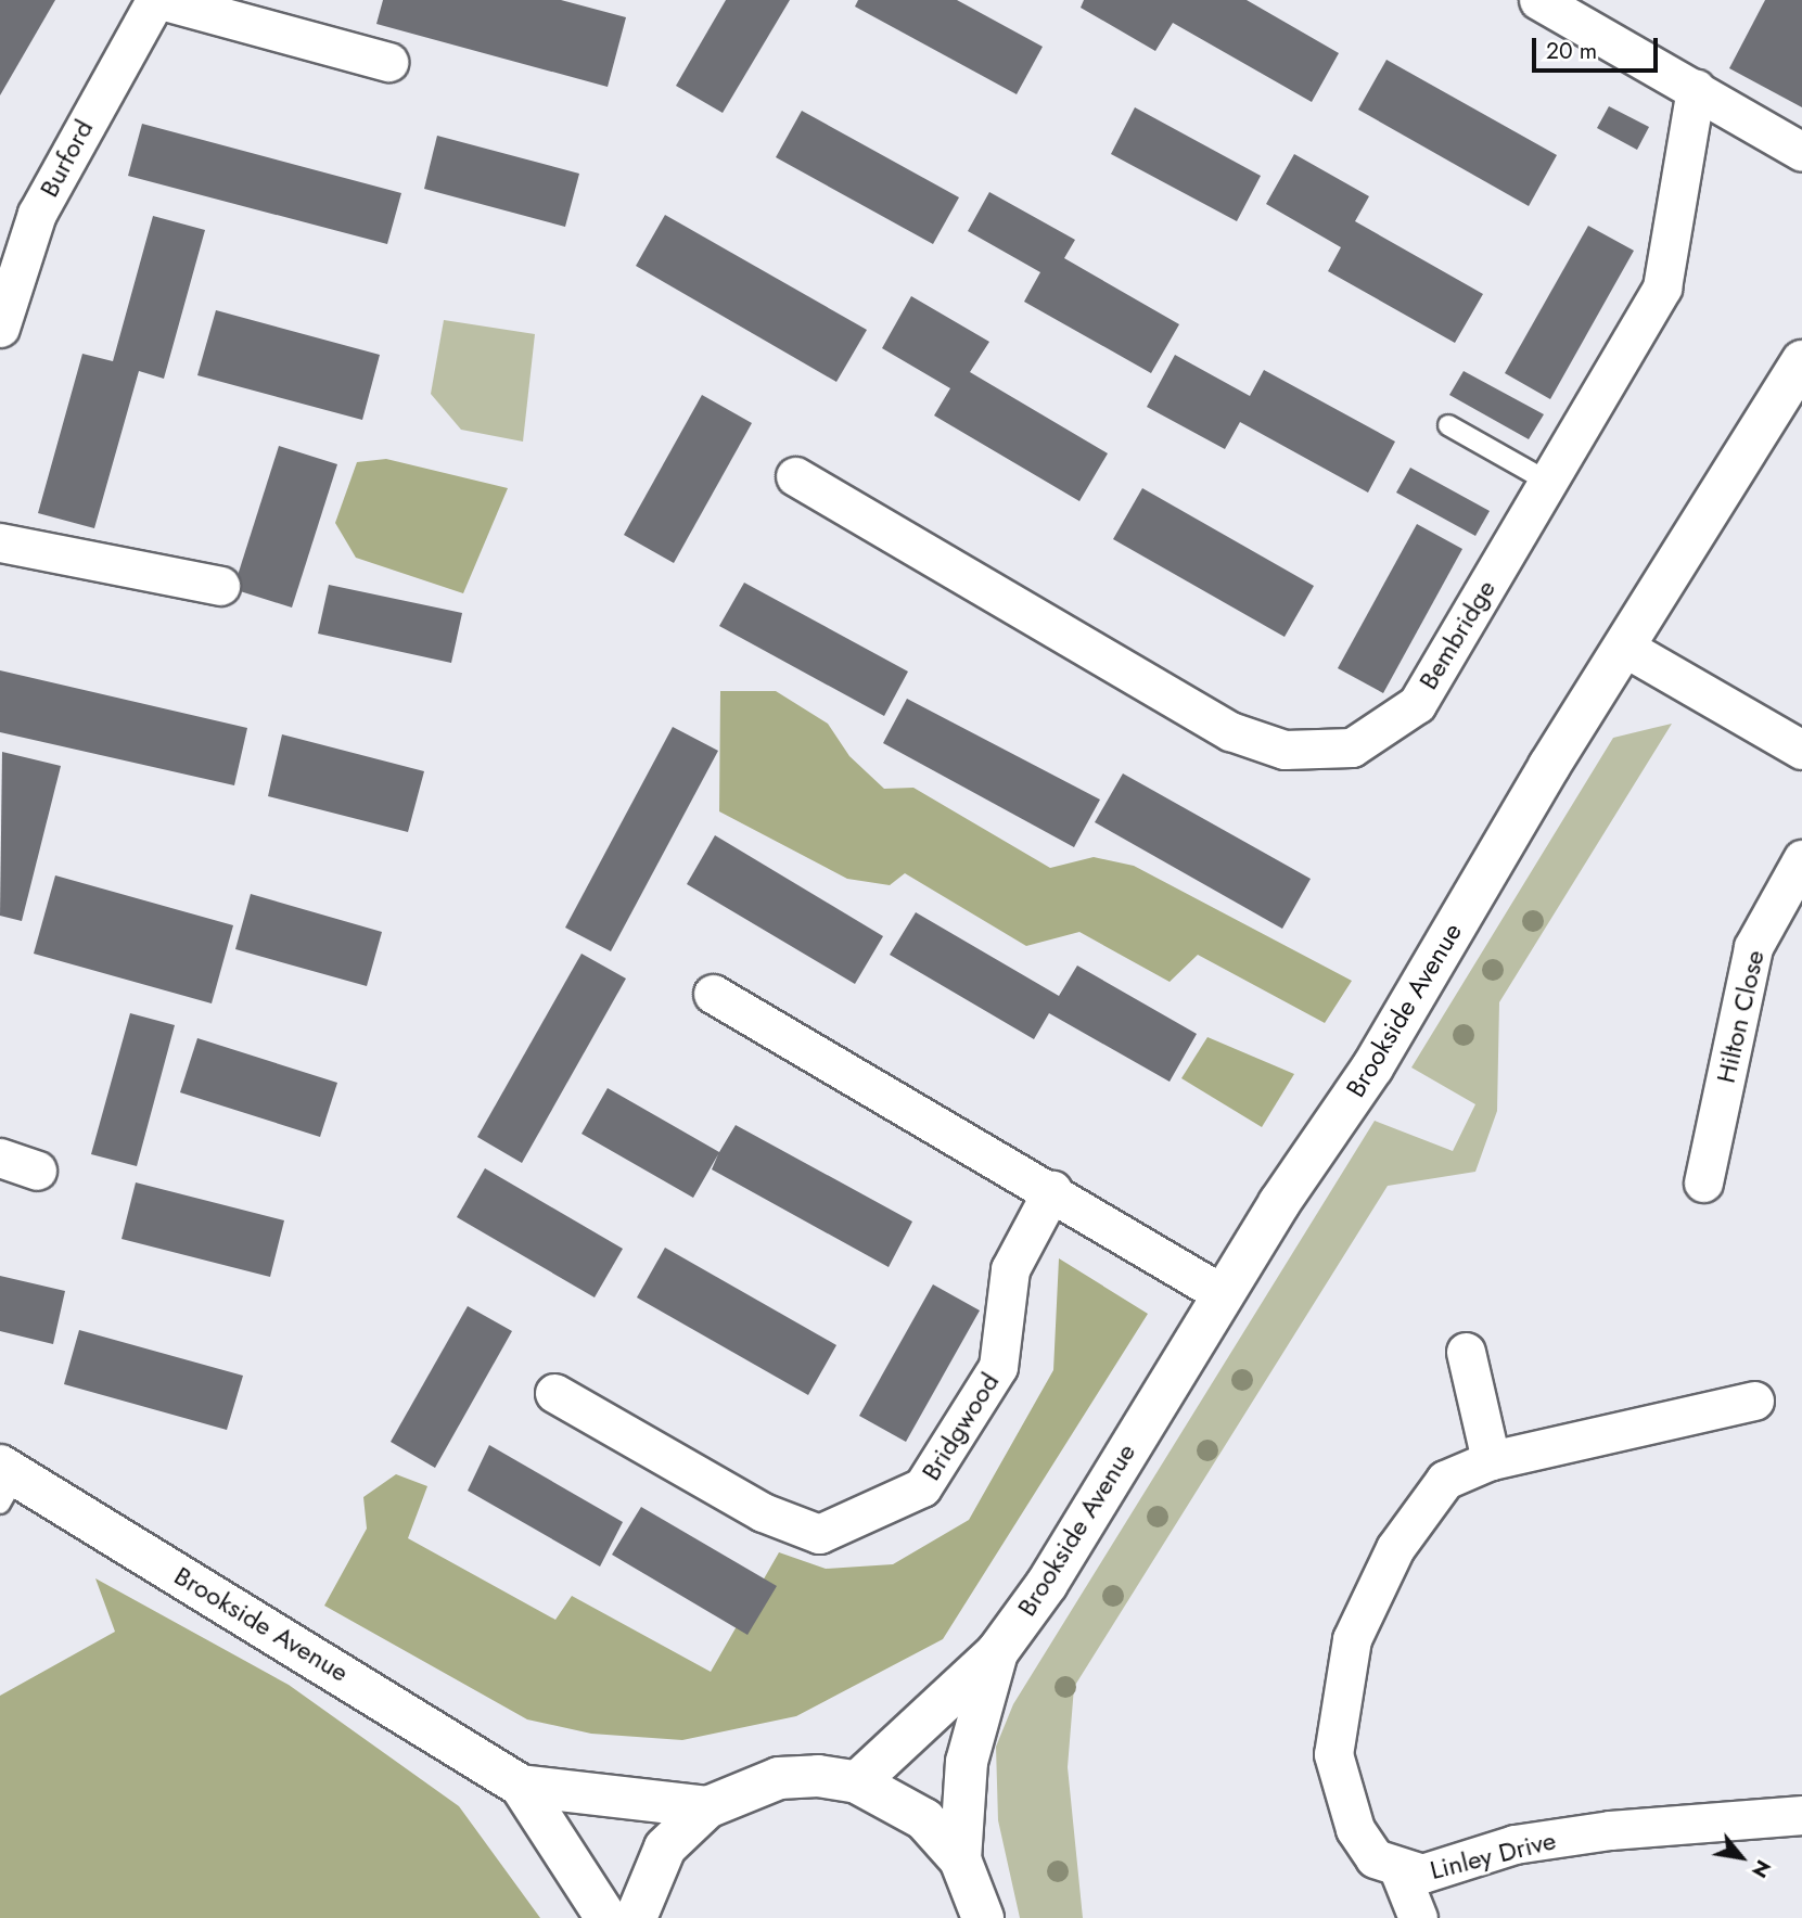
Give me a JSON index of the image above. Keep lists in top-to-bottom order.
{
  "streets": {
    "street": [
      "Burford",
      "Bembridge",
      "Brookside Avenue",
      "Hilton Close",
      "Bridgwood",
      "Linley Drive"
    ]
  },
  "scale_bar": "20 m",
  "north": "bottom right"
}
